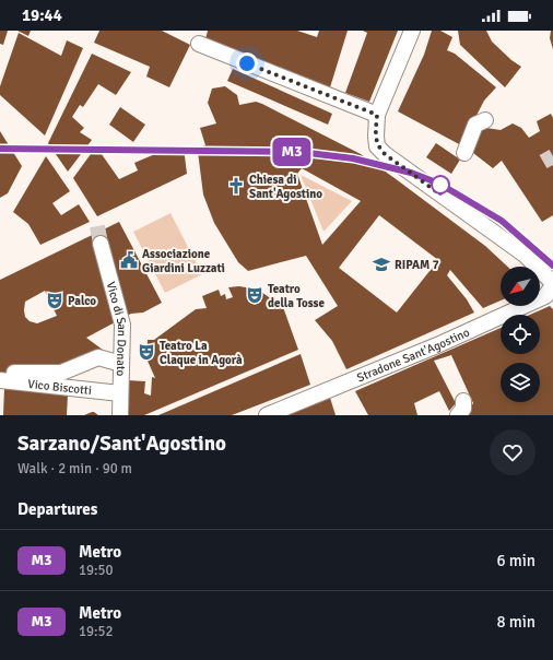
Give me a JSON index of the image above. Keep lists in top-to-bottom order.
{
  "streets": {
    "street": ["Vico di San Donato", "Stradone Sant'Agostino", "Vico Biscotti"]
  },
  "crossings": [
    ["Vico di San Donato", "Vico Biscotti"]
  ],
  "places": {
    "church": ["Chiesa di Sant'Agostino"],
    "public building": ["Associazione Giardini Luzzati"],
    "school or university": ["RIPAM 7"],
    "theatre": ["Teatro della Tosse", "Palco", "Teatro La Claque in Agorà"]
  },
  "lines": ["metro line M3"],
  "north": "bottom left",
  "page": {
    "status": "19:44",
    "on_map": "M3",
    "heading": [
      ["Sarzano/Sant'Agostino", "Walk · 2 min · 90 m"],
      "Departures"
    ],
    "list": [
      {
        "mark": "M3",
        "name": "Metro",
        "note": "19:50",
        "value": "6 min"
      },
      {
        "mark": "M3",
        "name": "Metro",
        "note": "19:52",
        "value": "8 min"
      }
    ]
  }
}
